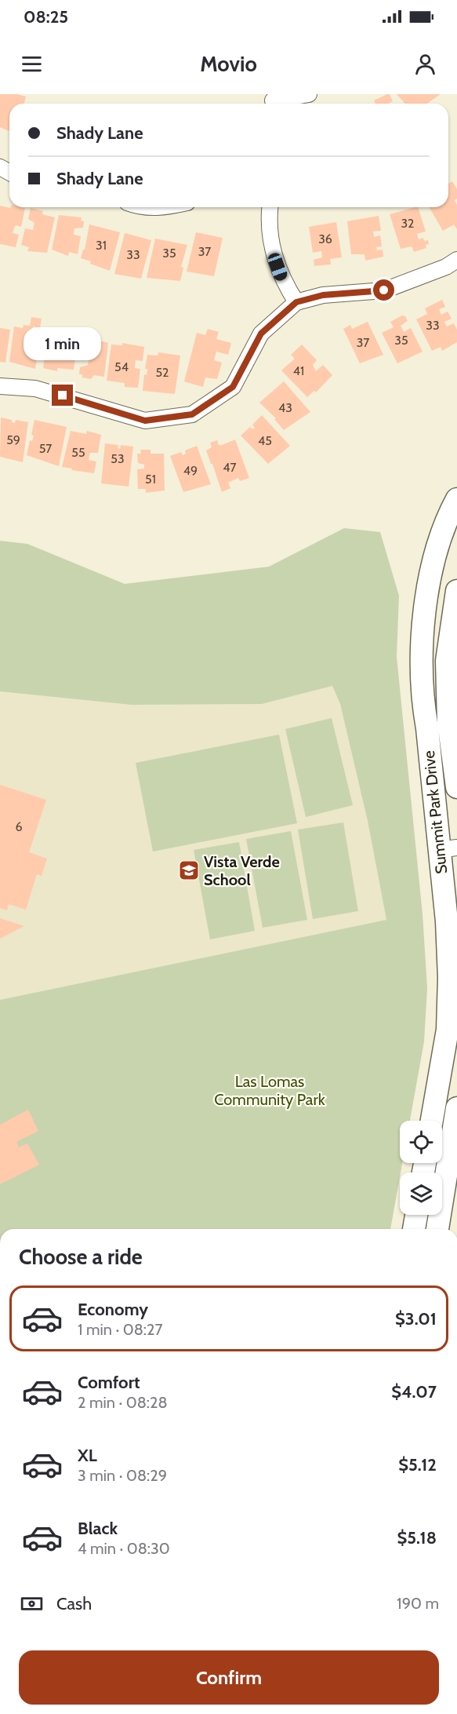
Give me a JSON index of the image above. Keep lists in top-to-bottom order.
{
  "streets": {
    "street": ["Summit Park Drive"]
  },
  "parks": ["Las Lomas Community Park"],
  "places": {
    "school or university": ["Vista Verde School"]
  },
  "house_numbers": [
    "32",
    "36",
    "31",
    "37",
    "35",
    "33",
    "33",
    "35",
    "37",
    "54",
    "41",
    "52",
    "43",
    "59",
    "45",
    "57",
    "55",
    "53",
    "47",
    "49",
    "51",
    "6"
  ],
  "page": {
    "status": "08:25",
    "header": "Movio",
    "banner": ["Shady Lane", "Shady Lane"],
    "bubble": "1 min",
    "heading": "Choose a ride",
    "list": [
      {
        "name": "Economy",
        "note": "1 min · 08:27",
        "value": "$3.01"
      },
      {
        "name": "Comfort",
        "note": "2 min · 08:28",
        "value": "$4.07"
      },
      {
        "name": "XL",
        "note": "3 min · 08:29",
        "value": "$5.12"
      },
      {
        "name": "Black",
        "note": "4 min · 08:30",
        "value": "$5.18"
      }
    ],
    "pay": ["Cash", "190 m"],
    "buttons": "Confirm"
  }
}
